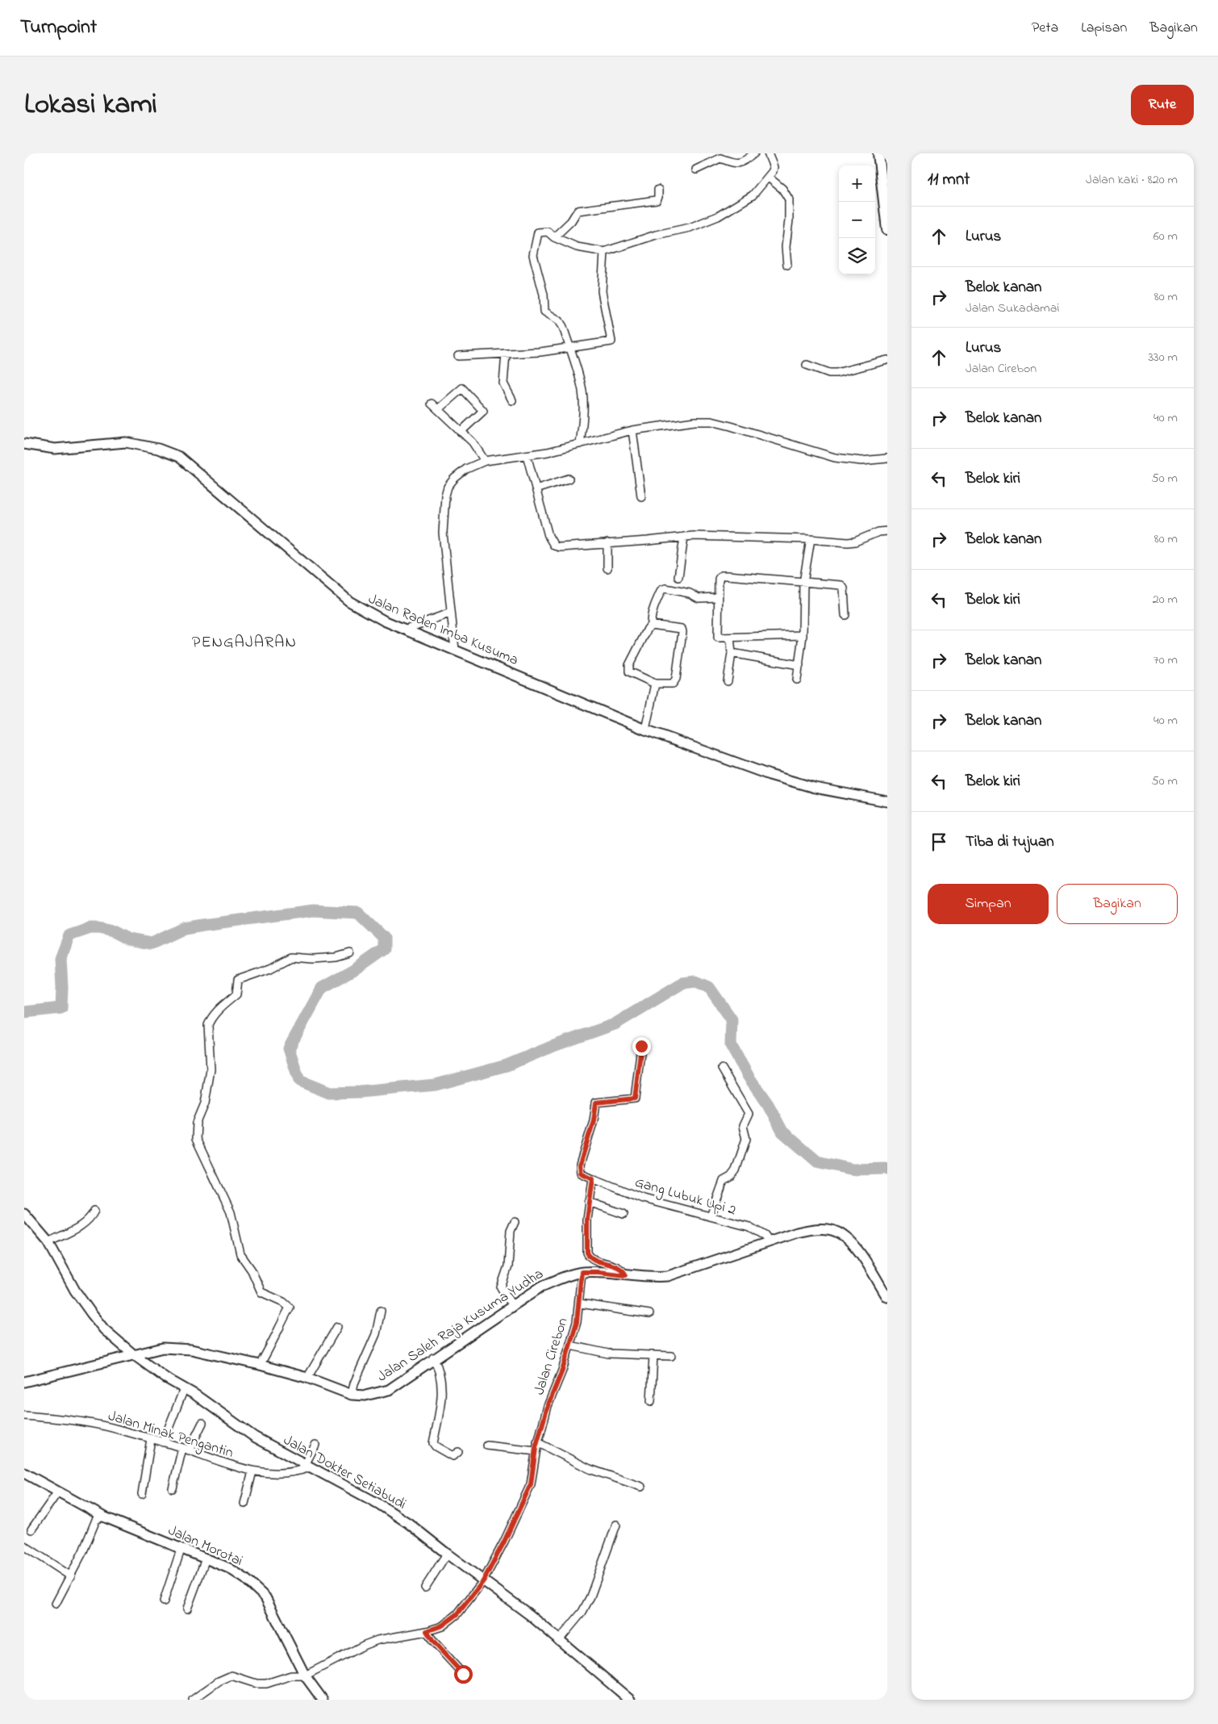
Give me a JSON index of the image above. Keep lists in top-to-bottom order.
{
  "streets": {
    "street": [
      "Jalan Raden Imba Kusuma",
      "Gang Lubuk Upi 2",
      "Jalan Saleh Raja Kusuma Yudha",
      "Jalan Cirebon",
      "Jalan Minak Pengantin",
      "Jalan Dokter Setiabudi",
      "Jalan Morotai"
    ]
  },
  "crossings": [
    ["Gang Lubuk Upi 2", "Jalan Saleh Raja Kusuma Yudha"],
    ["Jalan Saleh Raja Kusuma Yudha", "Jalan Cirebon"],
    ["Jalan Saleh Raja Kusuma Yudha", "Jalan Dokter Setiabudi"],
    ["Jalan Cirebon", "Jalan Dokter Setiabudi"],
    ["Jalan Cirebon", "Jalan Morotai"],
    ["Jalan Minak Pengantin", "Jalan Dokter Setiabudi"]
  ],
  "districts": ["PENGAJARAN"],
  "page": {
    "header": "Turnpoint",
    "nav": ["Peta", "Lapisan", "Bagikan"],
    "title": "Lokasi kami",
    "buttons": [
      "Rute",
      ["Simpan", "Bagikan"]
    ],
    "heading": ["11 mnt", "Jalan kaki · 820 m"],
    "map_buttons": ["+", "−"],
    "list": [
      ["Lurus", "60 m"],
      ["Belok kanan", "Jalan Sukadamai", "80 m"],
      ["Lurus", "Jalan Cirebon", "330 m"],
      ["Belok kanan", "40 m"],
      ["Belok kiri", "50 m"],
      ["Belok kanan", "80 m"],
      ["Belok kiri", "20 m"],
      ["Belok kanan", "70 m"],
      ["Belok kanan", "40 m"],
      ["Belok kiri", "50 m"],
      "Tiba di tujuan"
    ]
  }
}
